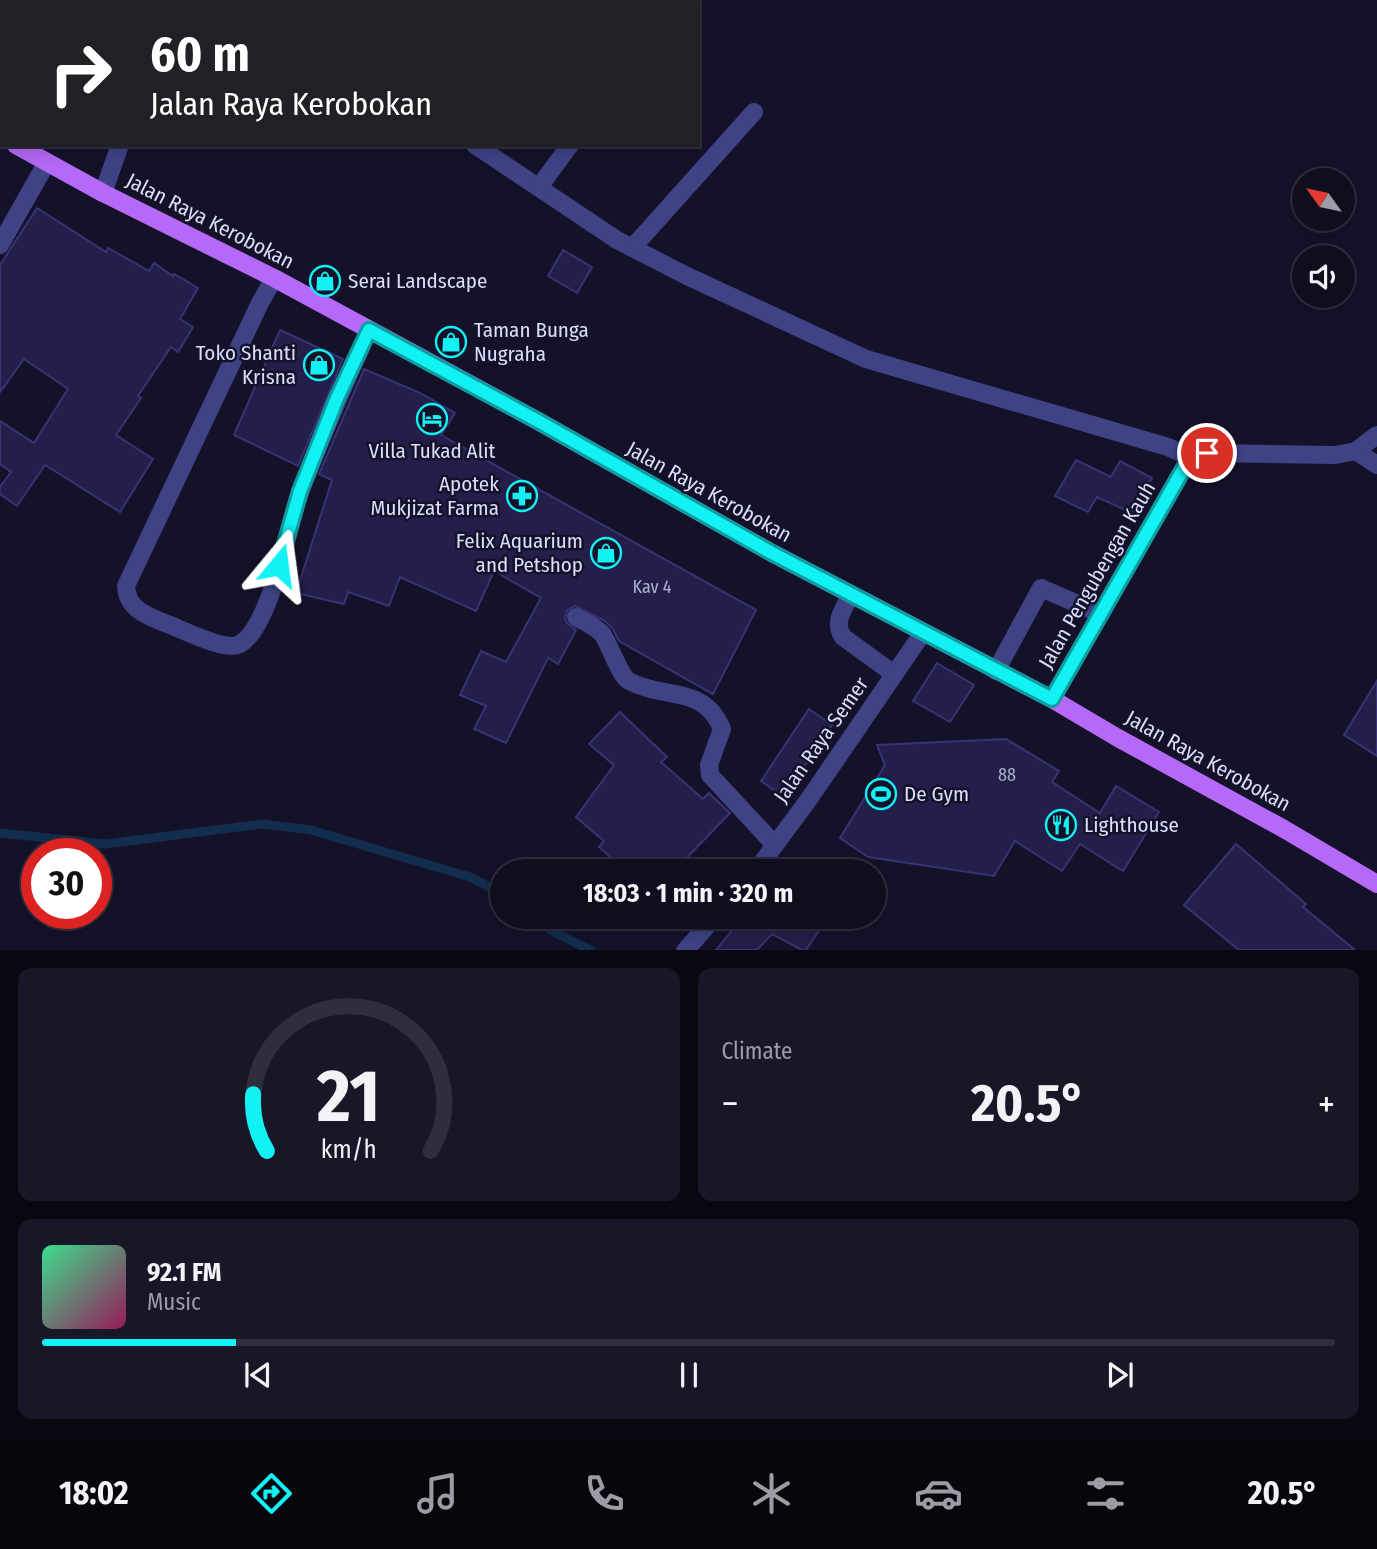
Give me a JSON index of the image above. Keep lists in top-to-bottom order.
{
  "streets": {
    "main road": ["Jalan Raya Kerobokan"],
    "street": ["Jalan Pengubengan Kauh", "Jalan Raya Semer"]
  },
  "crossings": [
    ["Jalan Raya Kerobokan", "Jalan Pengubengan Kauh"],
    ["Jalan Raya Kerobokan", "Jalan Raya Semer"]
  ],
  "places": {
    "shop": [
      "Serai Landscape",
      "Taman Bunga Nugraha",
      "Toko Shanti Krisna",
      "Felix Aquarium and Petshop"
    ],
    "hotel": ["Villa Tukad Alit"],
    "pharmacy": ["Apotek Mukjizat Farma"],
    "sports": ["De Gym"],
    "restaurant": ["Lighthouse"]
  },
  "house_numbers": ["Kav 4", "88"],
  "north": "top left",
  "page": {
    "turn": ["60 m", "Jalan Raya Kerobokan"],
    "limit": "30",
    "trip": "18:03 · 1 min · 320 m",
    "tile": "Climate",
    "heat": ["−", "20.5°", "+"],
    "song": ["92.1 FM", "Music"],
    "tabs": ["18:02", "20.5°"],
    "gauge": ["21", "km/h"]
  }
}
